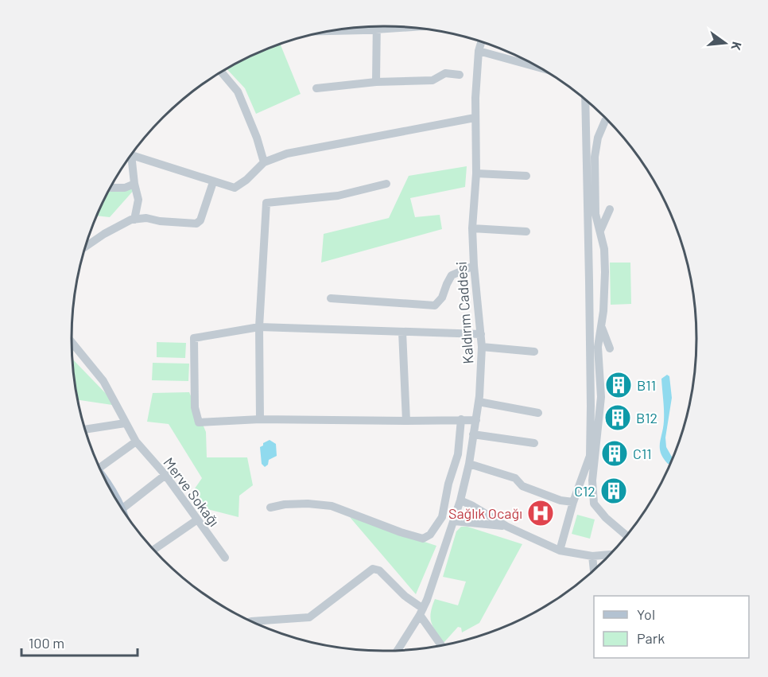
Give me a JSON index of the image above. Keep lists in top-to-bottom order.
{
  "streets": {
    "street": ["Kaldırım Caddesi", "Merve Sokağı"]
  },
  "places": {
    "building": [
      "B11",
      "B12",
      "C11",
      "C12"
    ],
    "hospital": ["Sağlık Ocağı"]
  },
  "legend": ["Yol", "Park"],
  "scale_bar": "100 m",
  "north": "right"
}
